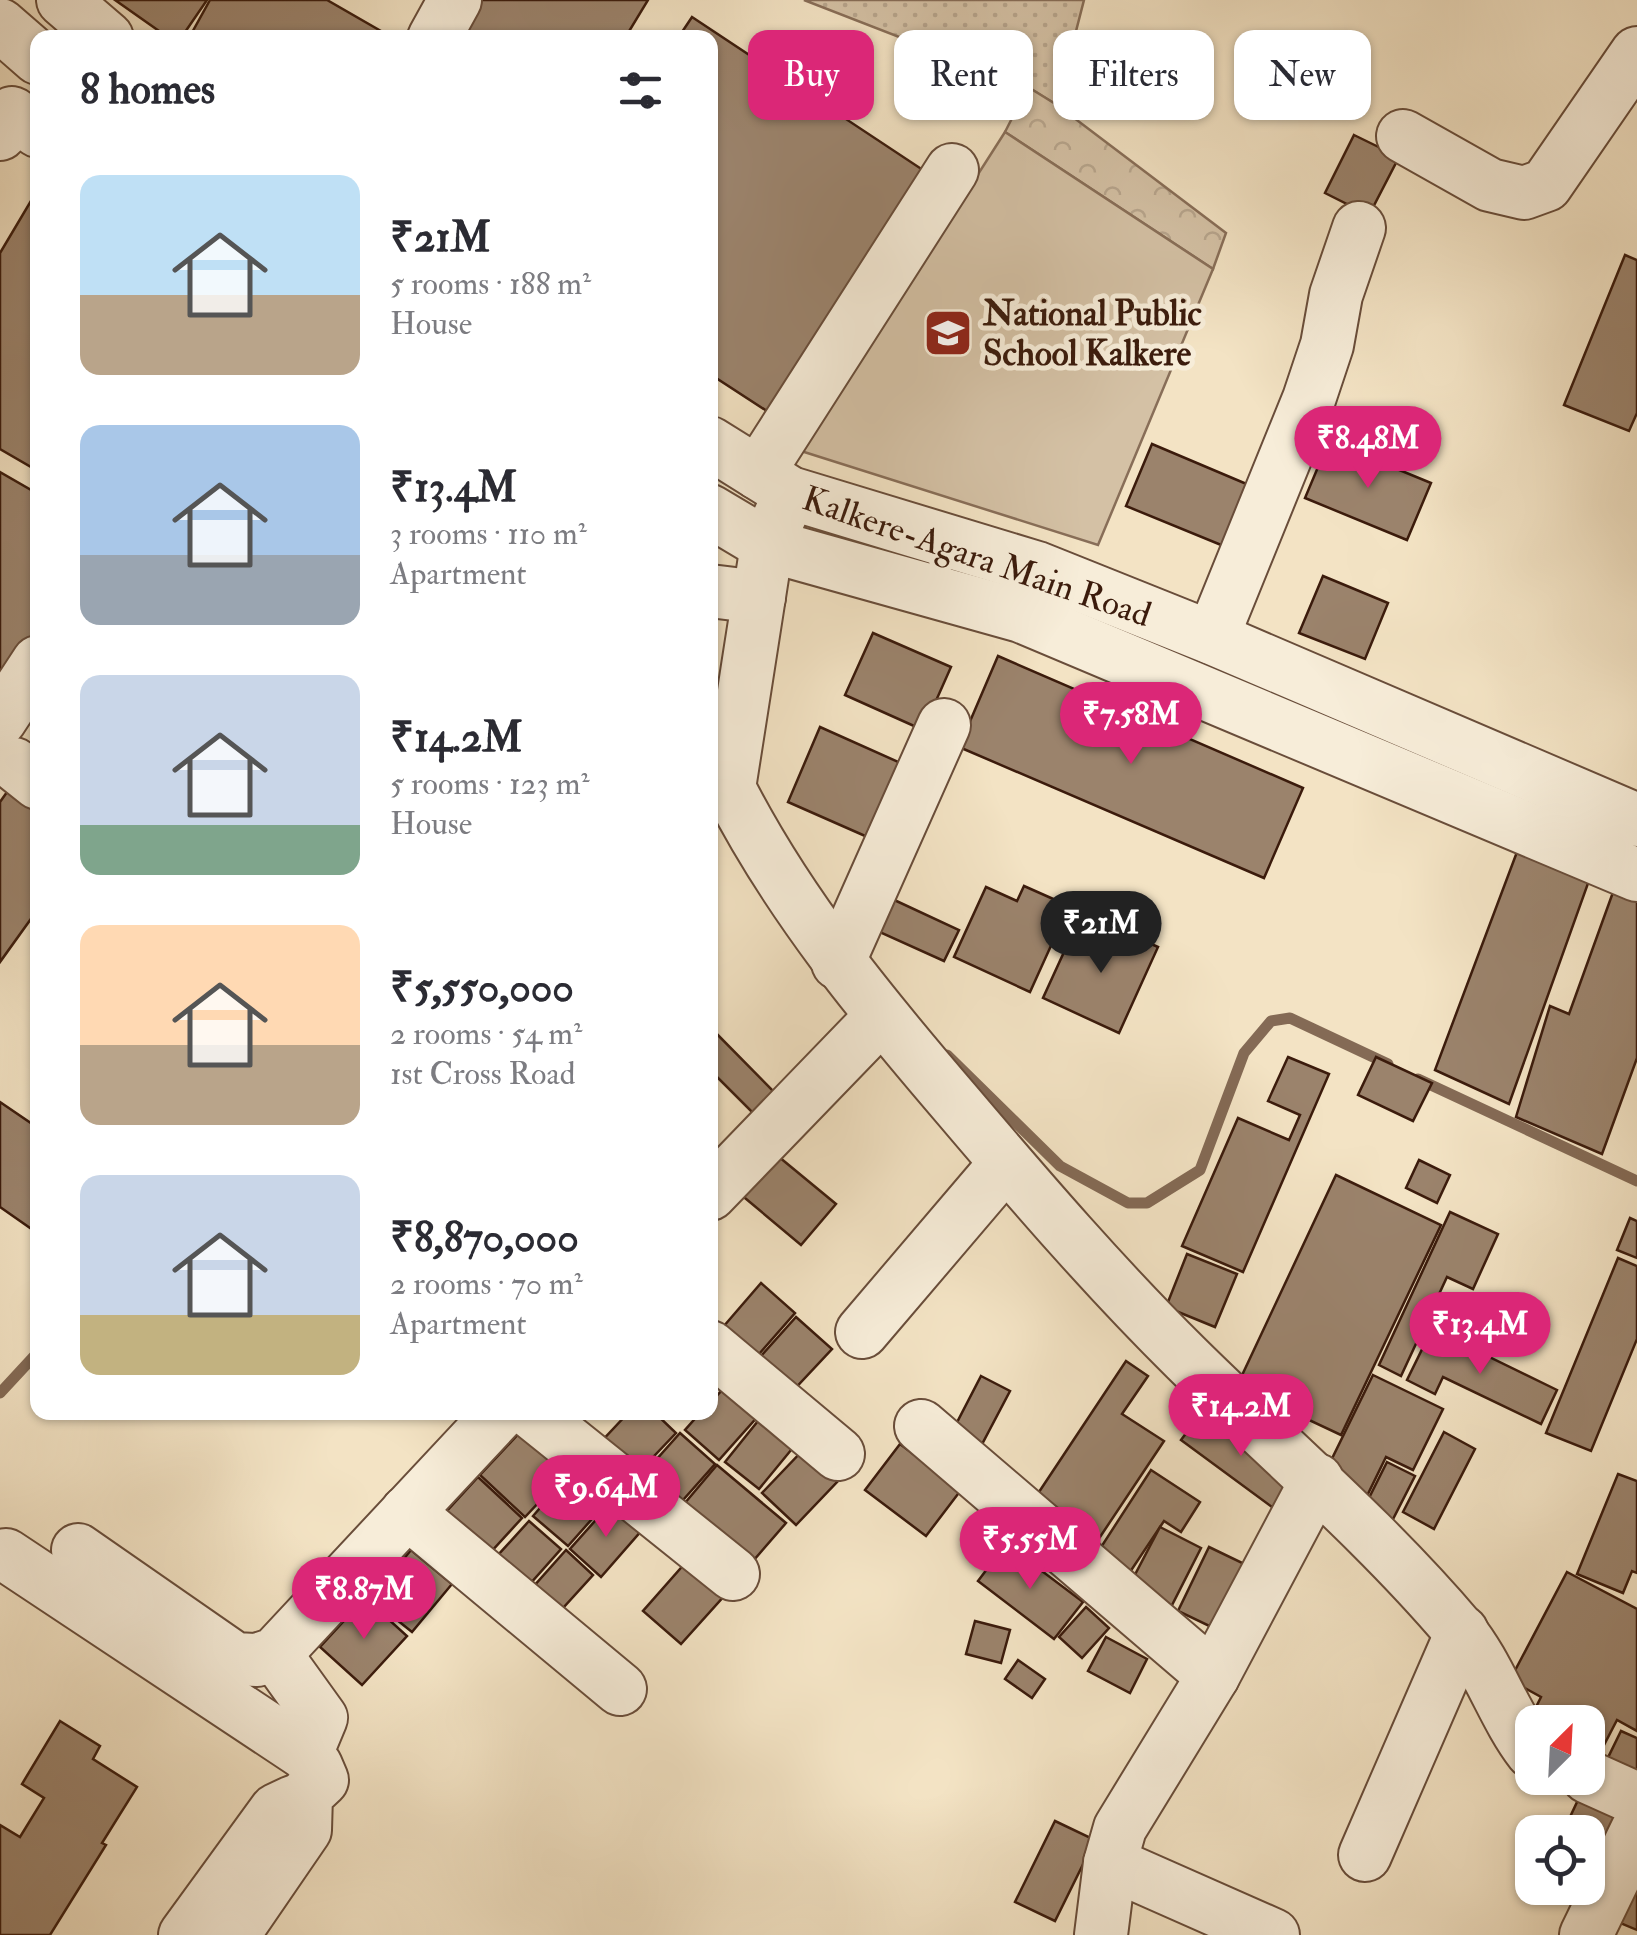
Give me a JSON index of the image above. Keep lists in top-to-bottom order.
{
  "streets": {
    "street": ["Kalkere-Agara Main Road"]
  },
  "places": {
    "school or university": ["National Public School Kalkere"]
  },
  "north": "top right",
  "page": {
    "chip": [
      "Buy",
      "Rent",
      "Filters",
      "New"
    ],
    "heading": "8 homes",
    "list": [
      {
        "name": "₹21M",
        "note": "5 rooms · 188 m² · House"
      },
      {
        "name": "₹13.4M",
        "note": "3 rooms · 110 m² · Apartment"
      },
      {
        "name": "₹14.2M",
        "note": "5 rooms · 123 m² · House"
      },
      {
        "name": "₹5,550,000",
        "note": "2 rooms · 54 m² · 1st Cross Road"
      },
      {
        "name": "₹8,870,000",
        "note": "2 rooms · 70 m² · Apartment"
      }
    ],
    "price": [
      "₹8.48M",
      "₹7.58M",
      "₹21M",
      "₹13.4M",
      "₹14.2M",
      "₹9.64M",
      "₹5.55M",
      "₹8.87M"
    ]
  }
}
